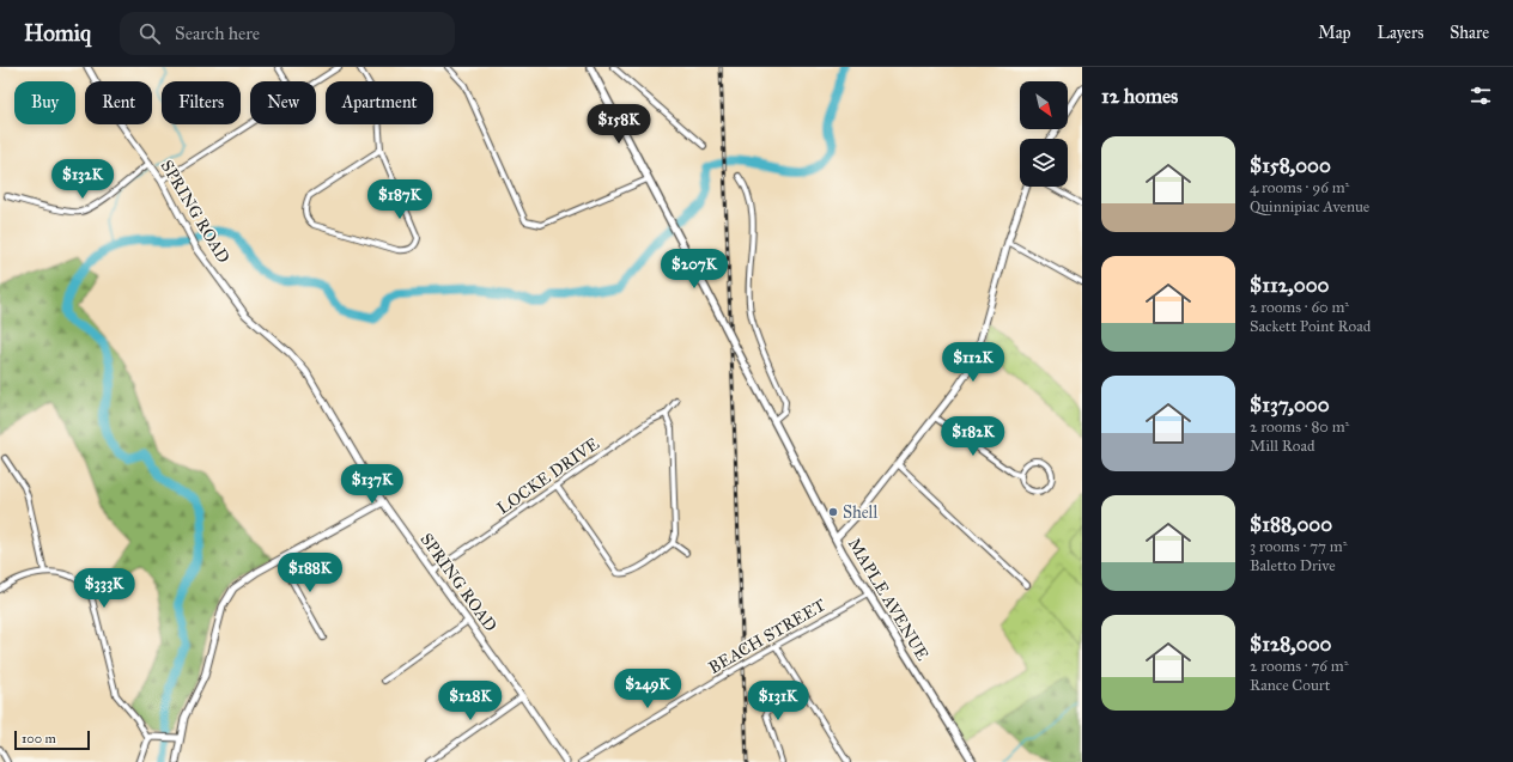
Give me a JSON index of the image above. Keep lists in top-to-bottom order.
{
  "streets": {
    "main road": ["MAPLE AVENUE"],
    "street": ["SPRING ROAD", "LOCKE DRIVE", "BEACH STREET"]
  },
  "crossings": [
    ["SPRING ROAD", "LOCKE DRIVE"],
    ["MAPLE AVENUE", "BEACH STREET"]
  ],
  "places": ["Shell"],
  "scale_bar": "100 m",
  "north": "bottom right",
  "page": {
    "header": "Homiq",
    "search": "Search here",
    "nav": ["Map", "Layers", "Share"],
    "heading": "12 homes",
    "chip": [
      "Buy",
      "Rent",
      "Filters",
      "New",
      "Apartment"
    ],
    "price": [
      "$158K",
      "$132K",
      "$187K",
      "$207K",
      "$112K",
      "$182K",
      "$137K",
      "$188K",
      "$333K",
      "$249K",
      "$128K",
      "$131K"
    ],
    "list": [
      {
        "name": "$158,000",
        "note": "4 rooms · 96 m² · Quinnipiac Avenue"
      },
      {
        "name": "$112,000",
        "note": "2 rooms · 60 m² · Sackett Point Road"
      },
      {
        "name": "$137,000",
        "note": "2 rooms · 80 m² · Mill Road"
      },
      {
        "name": "$188,000",
        "note": "3 rooms · 77 m² · Baletto Drive"
      },
      {
        "name": "$128,000",
        "note": "2 rooms · 76 m² · Rance Court"
      }
    ],
    "scale": "100 m"
  }
}
